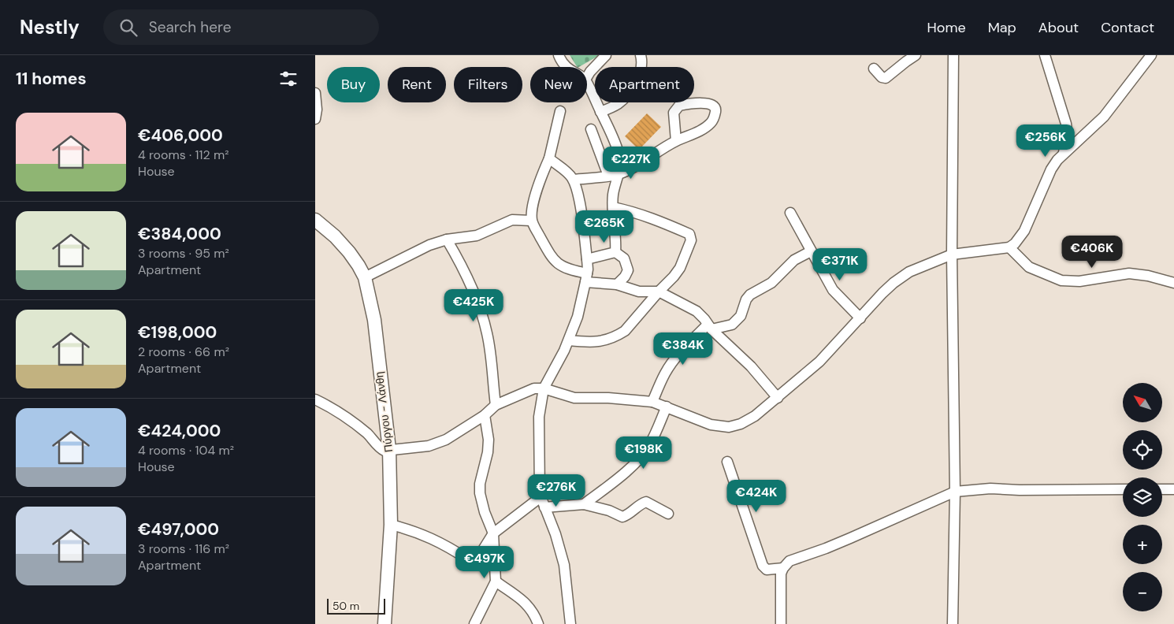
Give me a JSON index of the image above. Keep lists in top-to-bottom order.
{
  "streets": {
    "main road": ["Πύργου - Λάνθη"]
  },
  "scale_bar": "50 m",
  "north": "top left",
  "page": {
    "header": "Nestly",
    "search": "Search here",
    "nav": [
      "Home",
      "Map",
      "About",
      "Contact"
    ],
    "heading": "11 homes",
    "chip": [
      "Buy",
      "Rent",
      "Filters",
      "New",
      "Apartment"
    ],
    "list": [
      {
        "name": "€406,000",
        "note": "4 rooms · 112 m² · House"
      },
      {
        "name": "€384,000",
        "note": "3 rooms · 95 m² · Apartment"
      },
      {
        "name": "€198,000",
        "note": "2 rooms · 66 m² · Apartment"
      },
      {
        "name": "€424,000",
        "note": "4 rooms · 104 m² · House"
      },
      {
        "name": "€497,000",
        "note": "3 rooms · 116 m² · Apartment"
      }
    ],
    "price": [
      "€256K",
      "€227K",
      "€265K",
      "€406K",
      "€371K",
      "€425K",
      "€384K",
      "€198K",
      "€276K",
      "€424K",
      "€497K"
    ],
    "map_buttons": ["+", "−"],
    "scale": "50 m"
  }
}
